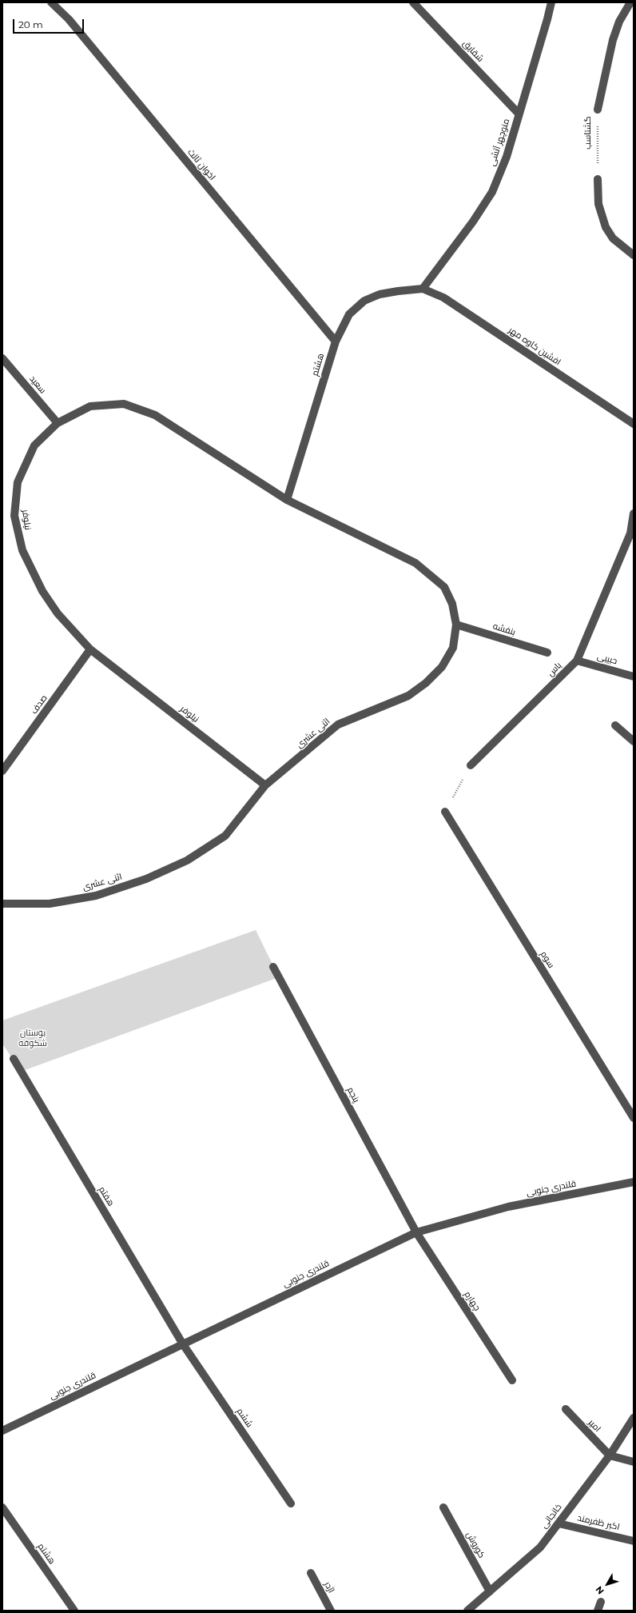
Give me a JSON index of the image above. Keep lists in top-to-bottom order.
{
  "streets": {
    "street": [
      "شقایق",
      "گشتاسب",
      "منوچهر آتشی",
      "اخوان ثالث",
      "افشین کاوه مهر",
      "هشتم",
      "سعید",
      "نیلوفر",
      "بنفشه",
      "حبیبی",
      "یاس",
      "صدف",
      "اثنی عشری",
      "سوم",
      "پنجم",
      "قلندری جنوبی",
      "هفتم",
      "چهارم",
      "ششم",
      "امیر",
      "خانجانی",
      "اکبر ظفرمند",
      "کوروش",
      "اژدر"
    ]
  },
  "crossings": [
    ["شقایق", "منوچهر آتشی"],
    ["منوچهر آتشی", "افشین کاوه مهر"],
    ["منوچهر آتشی", "هشتم"],
    ["اخوان ثالث", "هشتم"],
    ["افشین کاوه مهر", "هشتم"],
    ["هشتم", "نیلوفر"],
    ["هشتم", "اثنی عشری"],
    ["سعید", "نیلوفر"],
    ["نیلوفر", "صدف"],
    ["نیلوفر", "اثنی عشری"],
    ["بنفشه", "اثنی عشری"],
    ["حبیبی", "یاس"],
    ["پنجم", "قلندری جنوبی"],
    ["پنجم", "چهارم"],
    ["قلندری جنوبی", "هفتم"],
    ["قلندری جنوبی", "چهارم"],
    ["قلندری جنوبی", "ششم"],
    ["هفتم", "ششم"],
    ["امیر", "خانجانی"],
    ["خانجانی", "اکبر ظفرمند"],
    ["خانجانی", "کوروش"]
  ],
  "parks": ["بوستان شکوفه"],
  "scale_bar": "20 m",
  "north": "bottom left"
}
